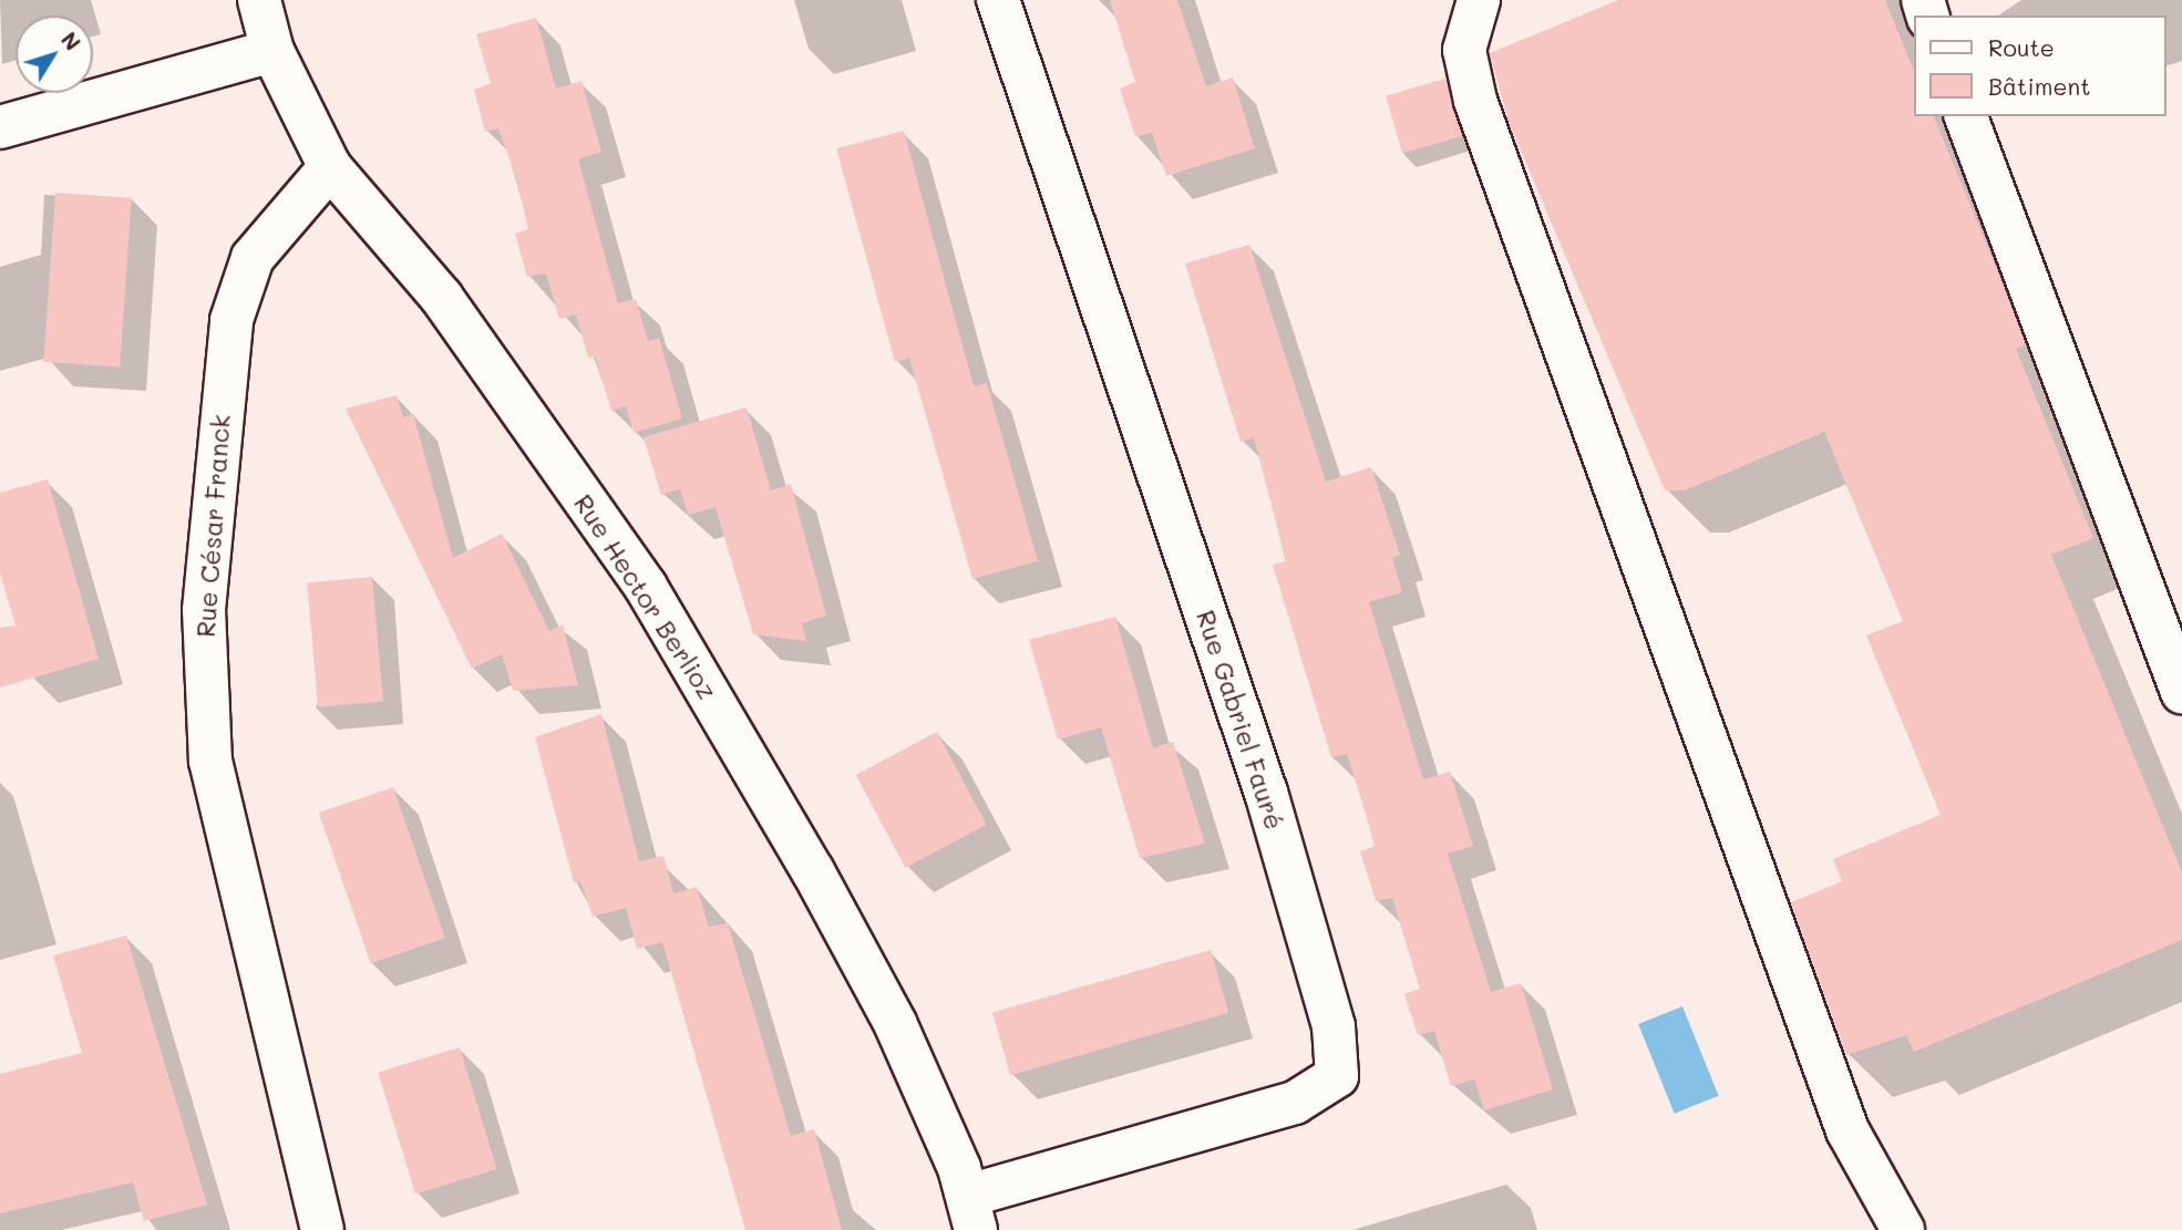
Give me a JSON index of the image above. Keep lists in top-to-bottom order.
{
  "streets": {
    "street": ["Rue César Franck", "Rue Hector Berlioz", "Rue Gabriel Fauré"]
  },
  "crossings": [
    ["Rue César Franck", "Rue Hector Berlioz"],
    ["Rue Hector Berlioz", "Rue Gabriel Fauré"]
  ],
  "legend": ["Route", "Bâtiment"],
  "north": "top right"
}
